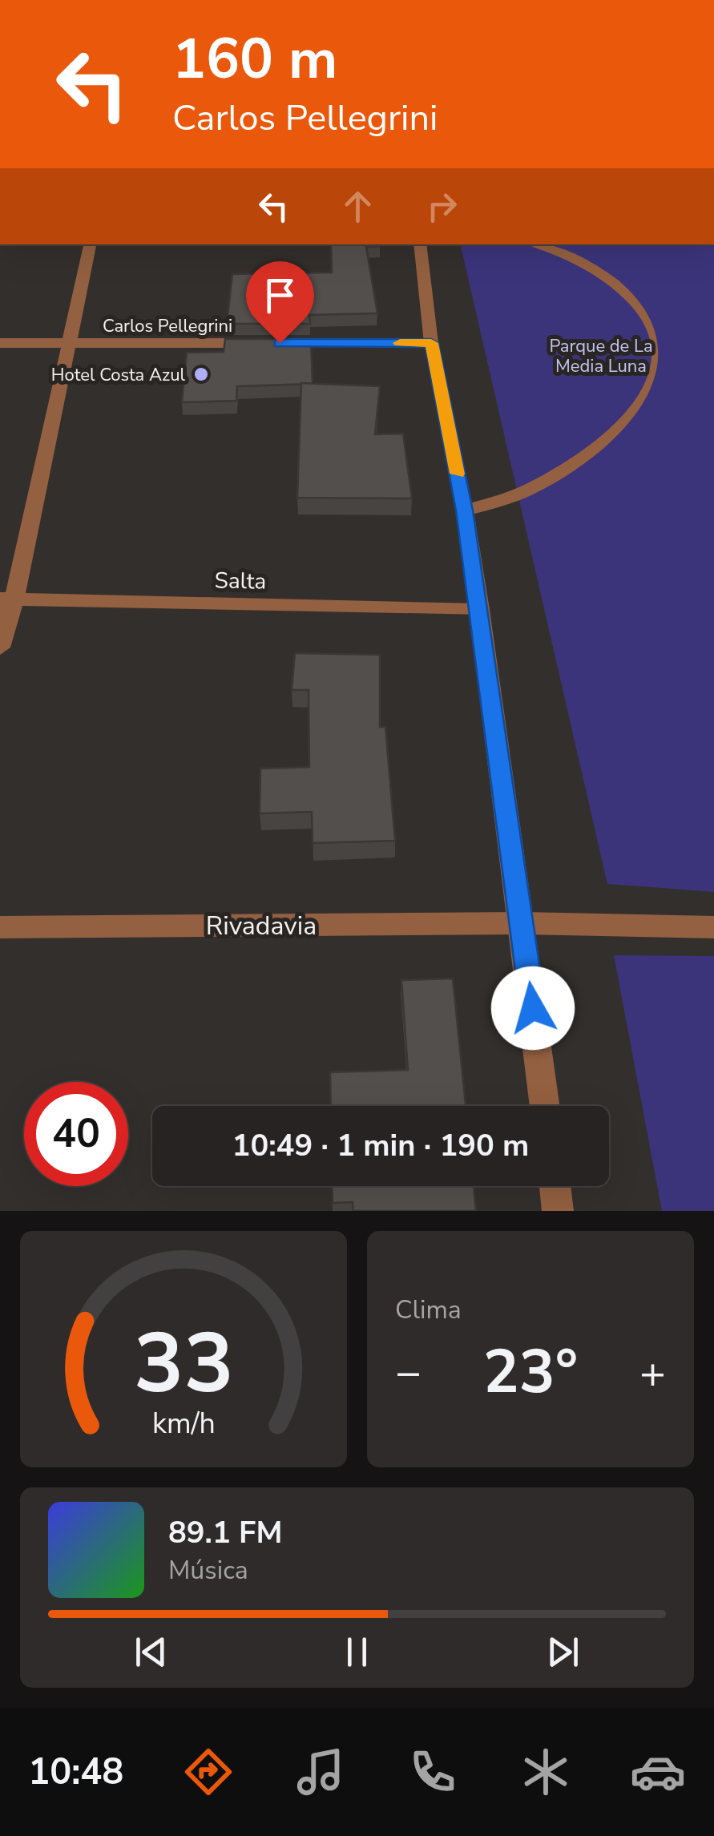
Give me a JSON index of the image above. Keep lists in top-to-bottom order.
{
  "streets": {
    "street": ["Carlos Pellegrini", "Salta", "Rivadavia"]
  },
  "parks": ["Parque de La Media Luna"],
  "places": ["Hotel Costa Azul"],
  "page": {
    "turn": ["160 m", "Carlos Pellegrini"],
    "limit": "40",
    "trip": "10:49 · 1 min · 190 m",
    "tile": "Clima",
    "heat": ["−", "23°", "+"],
    "song": ["89.1 FM", "Música"],
    "tabs": "10:48",
    "gauge": ["33", "km/h"]
  }
}
